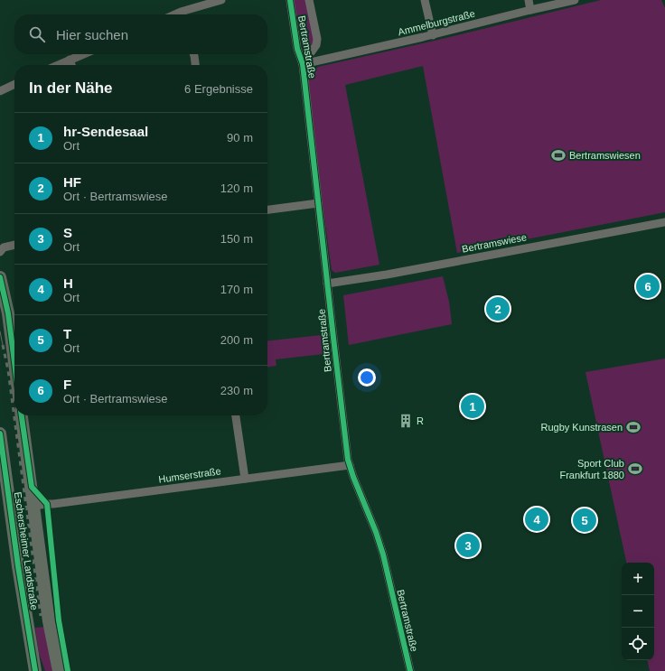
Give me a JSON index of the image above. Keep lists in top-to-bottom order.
{
  "streets": {
    "main road": ["Eschersheimer Landstraße"],
    "street": [
      "Ammelburgstraße",
      "Bertramstraße",
      "Bertramswiese",
      "Humserstraße"
    ]
  },
  "crossings": [
    ["Ammelburgstraße", "Bertramstraße"],
    ["Bertramstraße", "Bertramswiese"],
    ["Bertramstraße", "Humserstraße"],
    ["Humserstraße", "Eschersheimer Landstraße"]
  ],
  "places": {
    "sports": ["Bertramswiesen", "Rugby Kunstrasen", "Sport Club Frankfurt 1880"],
    "building": ["R"]
  },
  "page": {
    "search": "Hier suchen",
    "heading": ["In der Nähe", "6 Ergebnisse"],
    "list": [
      {
        "mark": "1",
        "name": "hr-Sendesaal",
        "note": "Ort",
        "value": "90 m"
      },
      {
        "mark": "2",
        "name": "HF",
        "note": "Ort · Bertramswiese",
        "value": "120 m"
      },
      {
        "mark": "3",
        "name": "S",
        "note": "Ort",
        "value": "150 m"
      },
      {
        "mark": "4",
        "name": "H",
        "note": "Ort",
        "value": "170 m"
      },
      {
        "mark": "5",
        "name": "T",
        "note": "Ort",
        "value": "200 m"
      },
      {
        "mark": "6",
        "name": "F",
        "note": "Ort · Bertramswiese",
        "value": "230 m"
      }
    ],
    "pins": [
      "6",
      "2",
      "1",
      "4",
      "5",
      "3"
    ],
    "map_buttons": ["+", "−"]
  }
}
